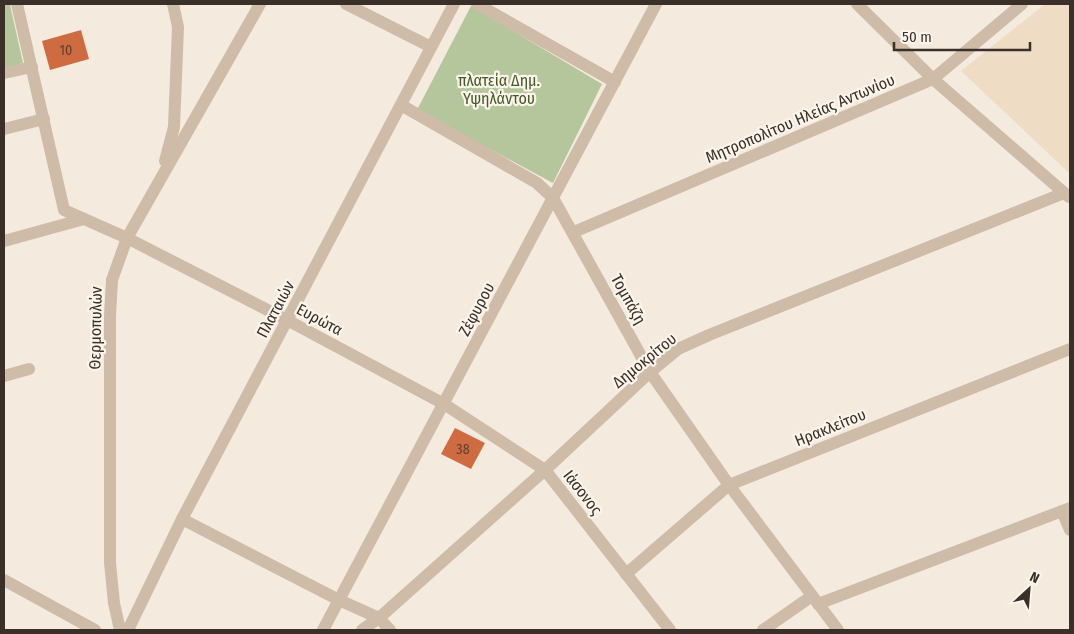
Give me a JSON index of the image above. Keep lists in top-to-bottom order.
{
  "streets": {
    "street": [
      "Μητροπολίτου Ηλείας Αντωνίου",
      "Τομπάζη",
      "Πλαταιών",
      "Ζέφυρου",
      "Ευρώτα",
      "Θερμοπυλών",
      "Δημοκρίτου",
      "Ηρακλείτου",
      "Ιάσονος"
    ]
  },
  "crossings": [
    ["Μητροπολίτου Ηλείας Αντωνίου", "Τομπάζη"],
    ["Τομπάζη", "Πλαταιών"],
    ["Τομπάζη", "Ζέφυρου"],
    ["Τομπάζη", "Δημοκρίτου"],
    ["Τομπάζη", "Ηρακλείτου"],
    ["Πλαταιών", "Ευρώτα"],
    ["Ζέφυρου", "Ευρώτα"],
    ["Ζέφυρου", "Ιάσονος"],
    ["Ευρώτα", "Θερμοπυλών"],
    ["Ευρώτα", "Ιάσονος"],
    ["Δημοκρίτου", "Ιάσονος"],
    ["Ηρακλείτου", "Ιάσονος"]
  ],
  "parks": ["πλατεία Δημ. Υψηλάντου"],
  "house_numbers": ["10", "38"],
  "scale_bar": "50 m",
  "north": "top right"
}
